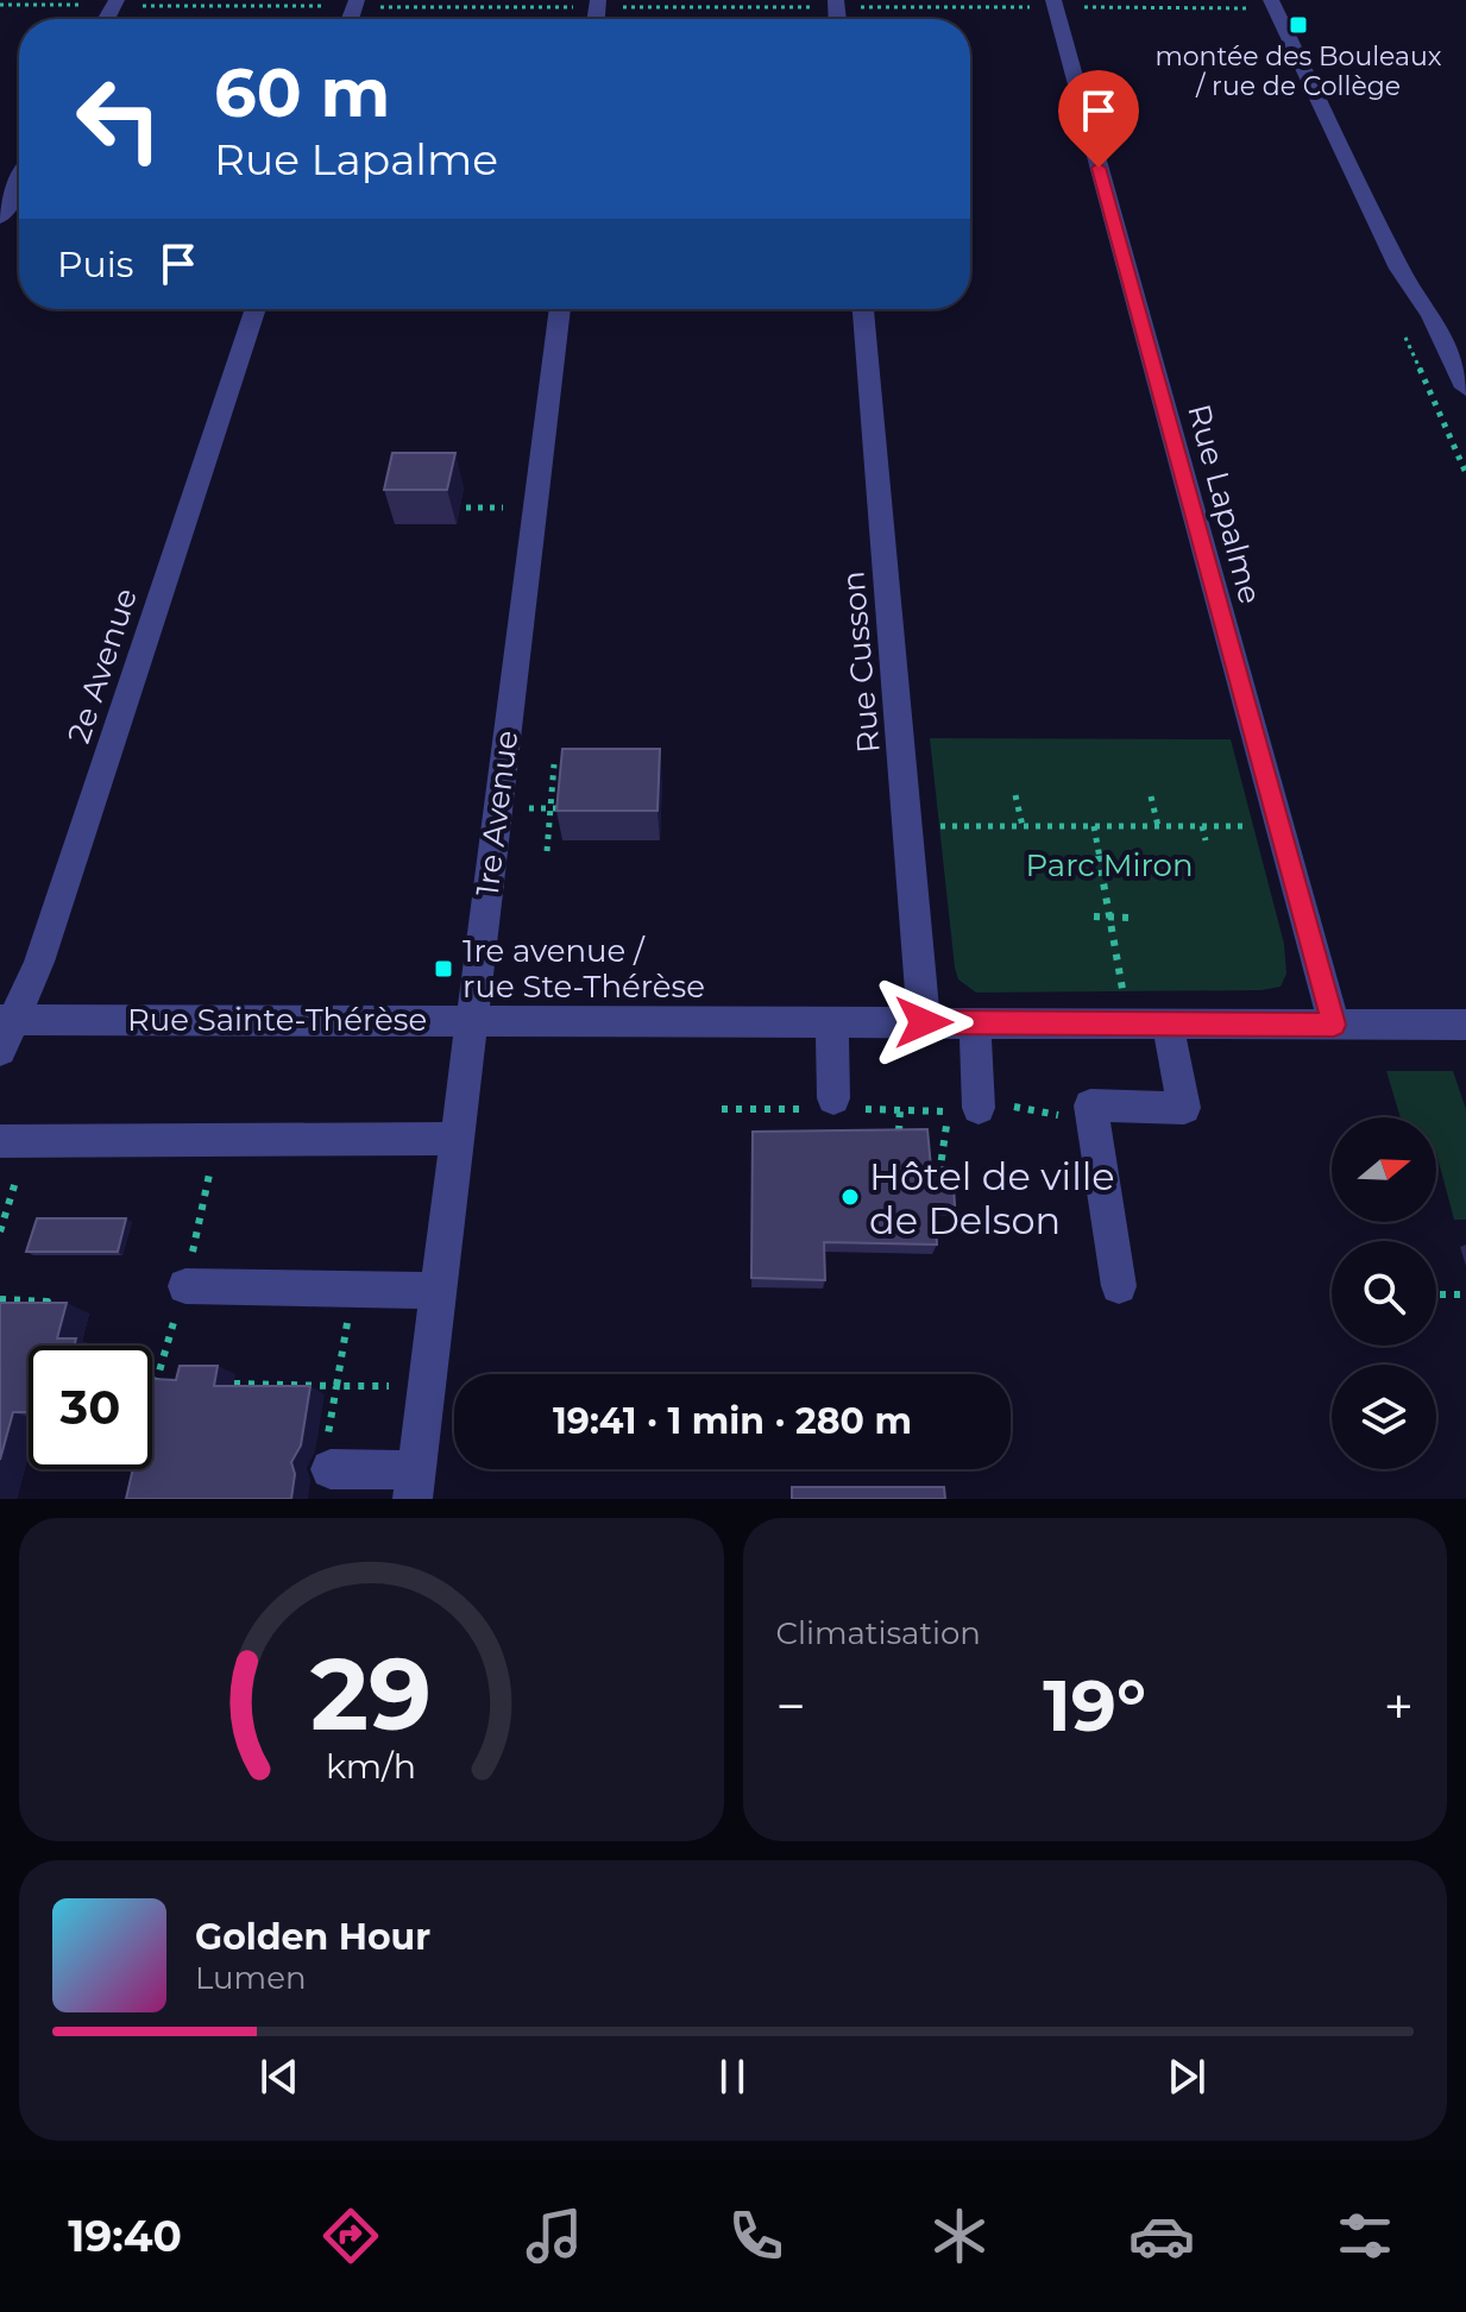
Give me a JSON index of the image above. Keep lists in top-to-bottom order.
{
  "streets": {
    "street": [
      "Rue Lapalme",
      "Rue Cusson",
      "2e Avenue",
      "1re Avenue",
      "Rue Sainte-Thérèse"
    ]
  },
  "crossings": [
    ["Rue Lapalme", "Rue Sainte-Thérèse"],
    ["Rue Cusson", "Rue Sainte-Thérèse"],
    ["2e Avenue", "Rue Sainte-Thérèse"],
    ["1re Avenue", "Rue Sainte-Thérèse"]
  ],
  "parks": ["Parc Miron"],
  "places": {
    "transit": ["montée des Bouleaux / rue de Collège", "1re avenue / rue Ste-Thérèse"],
    "other": ["Hôtel de ville de Delson"]
  },
  "north": "right",
  "page": {
    "turn": ["60 m", "Rue Lapalme"],
    "then": "Puis",
    "limit": "30",
    "trip": "19:41 · 1 min · 280 m",
    "tile": "Climatisation",
    "heat": ["−", "19°", "+"],
    "song": ["Golden Hour", "Lumen"],
    "tabs": "19:40",
    "gauge": ["29", "km/h"]
  }
}
